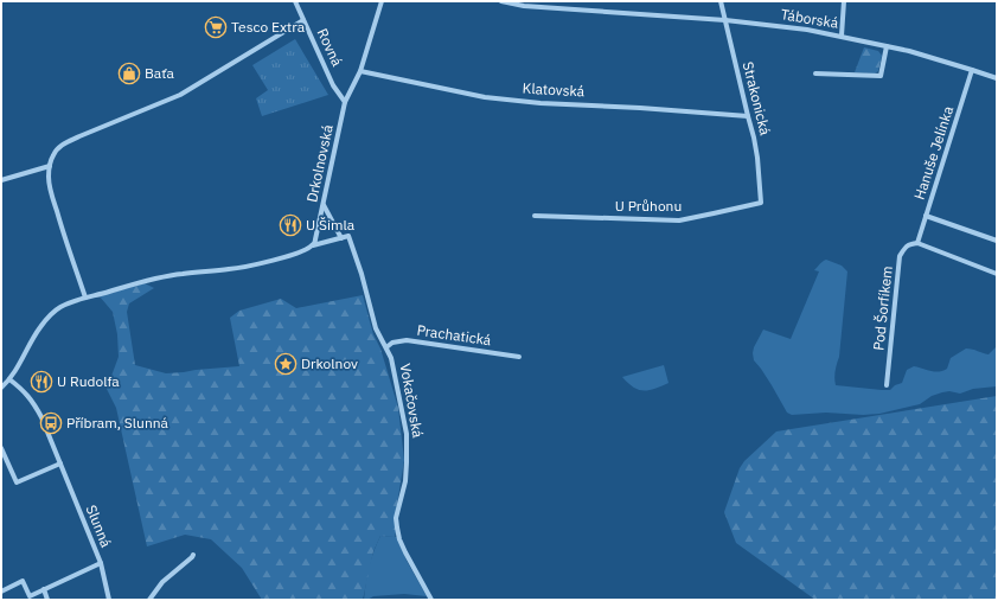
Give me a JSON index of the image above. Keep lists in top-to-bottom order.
{
  "streets": {
    "street": [
      "Táborská",
      "Rovná",
      "Klatovská",
      "Strakonická",
      "Hanuše Jelínka",
      "Drkolnovská",
      "U Průhonu",
      "Pod Šorfíkem",
      "Prachatická",
      "Vokačovská",
      "Slunná"
    ]
  },
  "crossings": [
    ["Táborská", "Strakonická"],
    ["Táborská", "Hanuše Jelínka"],
    ["Rovná", "Drkolnovská"],
    ["Klatovská", "Strakonická"],
    ["Klatovská", "Drkolnovská"],
    ["Strakonická", "U Průhonu"],
    ["Hanuše Jelínka", "Pod Šorfíkem"],
    ["Prachatická", "Vokačovská"]
  ],
  "places": {
    "supermarket": ["Tesco Extra"],
    "shop": ["Baťa"],
    "restaurant": ["U Šimla", "U Rudolfa"],
    "place": ["Drkolnov"],
    "bus stop": ["Příbram, Slunná"]
  }
}
